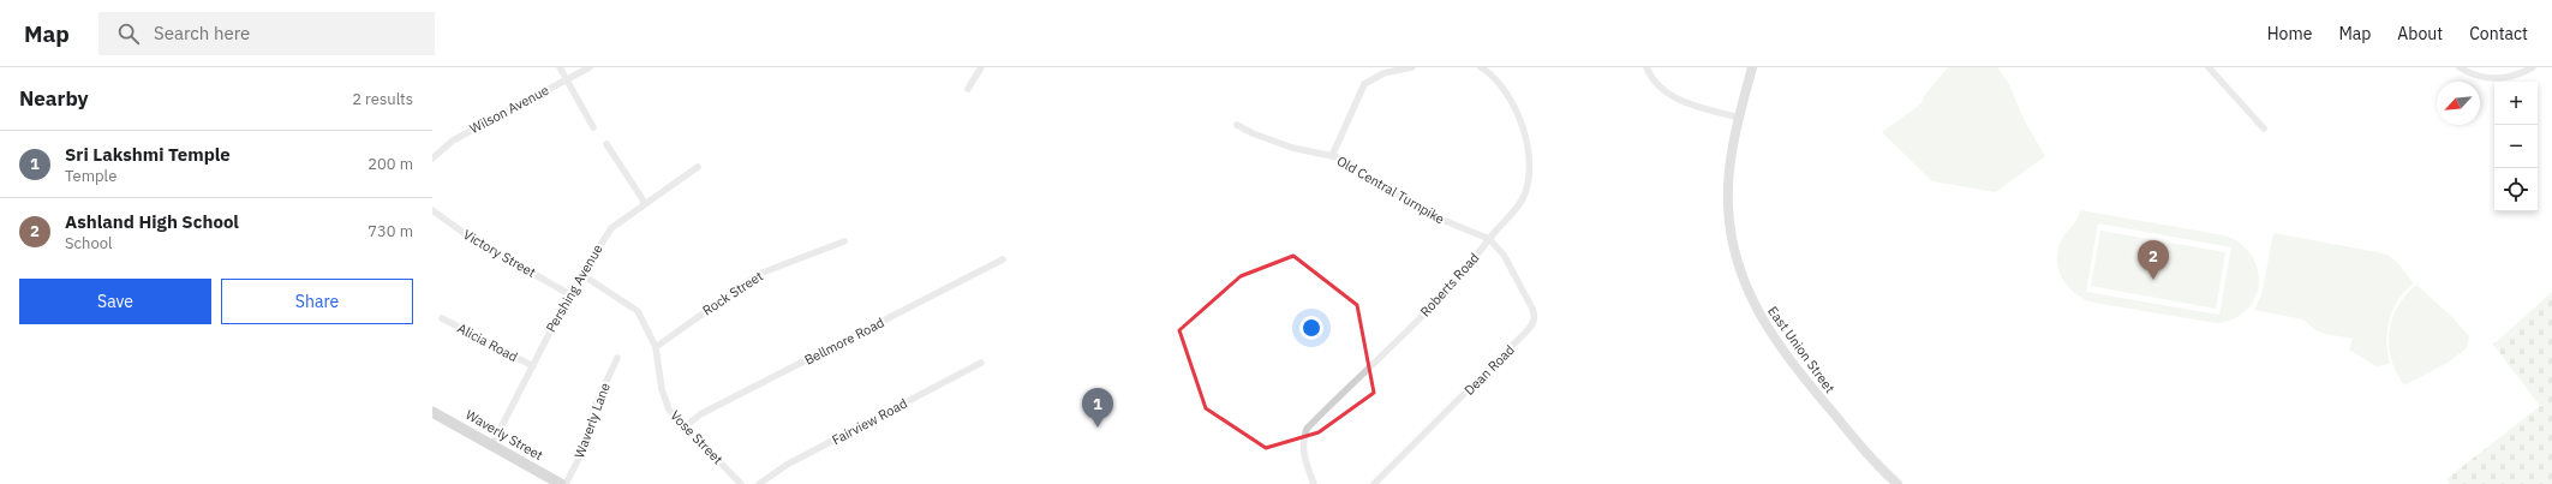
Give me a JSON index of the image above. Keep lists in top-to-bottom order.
{
  "streets": {
    "main road": ["Waverly Street"],
    "street": [
      "Wilson Avenue",
      "Old Central Turnpike",
      "Victory Street",
      "Roberts Road",
      "Pershing Avenue",
      "Rock Street",
      "Bellmore Road",
      "Alicia Road",
      "East Union Street",
      "Dean Road",
      "Waverly Lane",
      "Fairview Road",
      "Vose Street"
    ]
  },
  "crossings": [
    ["Old Central Turnpike", "Roberts Road"],
    ["Old Central Turnpike", "Dean Road"],
    ["Victory Street", "Pershing Avenue"],
    ["Roberts Road", "Dean Road"],
    ["Pershing Avenue", "Alicia Road"],
    ["Pershing Avenue", "Waverly Street"],
    ["Pershing Avenue", "Vose Street"],
    ["Rock Street", "Vose Street"],
    ["Bellmore Road", "Vose Street"]
  ],
  "north": "bottom left",
  "page": {
    "header": "Map",
    "search": "Search here",
    "nav": [
      "Home",
      "Map",
      "About",
      "Contact"
    ],
    "heading": ["Nearby", "2 results"],
    "map_buttons": ["+", "−"],
    "list": [
      {
        "mark": "1",
        "name": "Sri Lakshmi Temple",
        "note": "Temple",
        "value": "200 m"
      },
      {
        "mark": "2",
        "name": "Ashland High School",
        "note": "School",
        "value": "730 m"
      }
    ],
    "pins": ["2", "1"],
    "buttons": ["Save", "Share"]
  }
}
